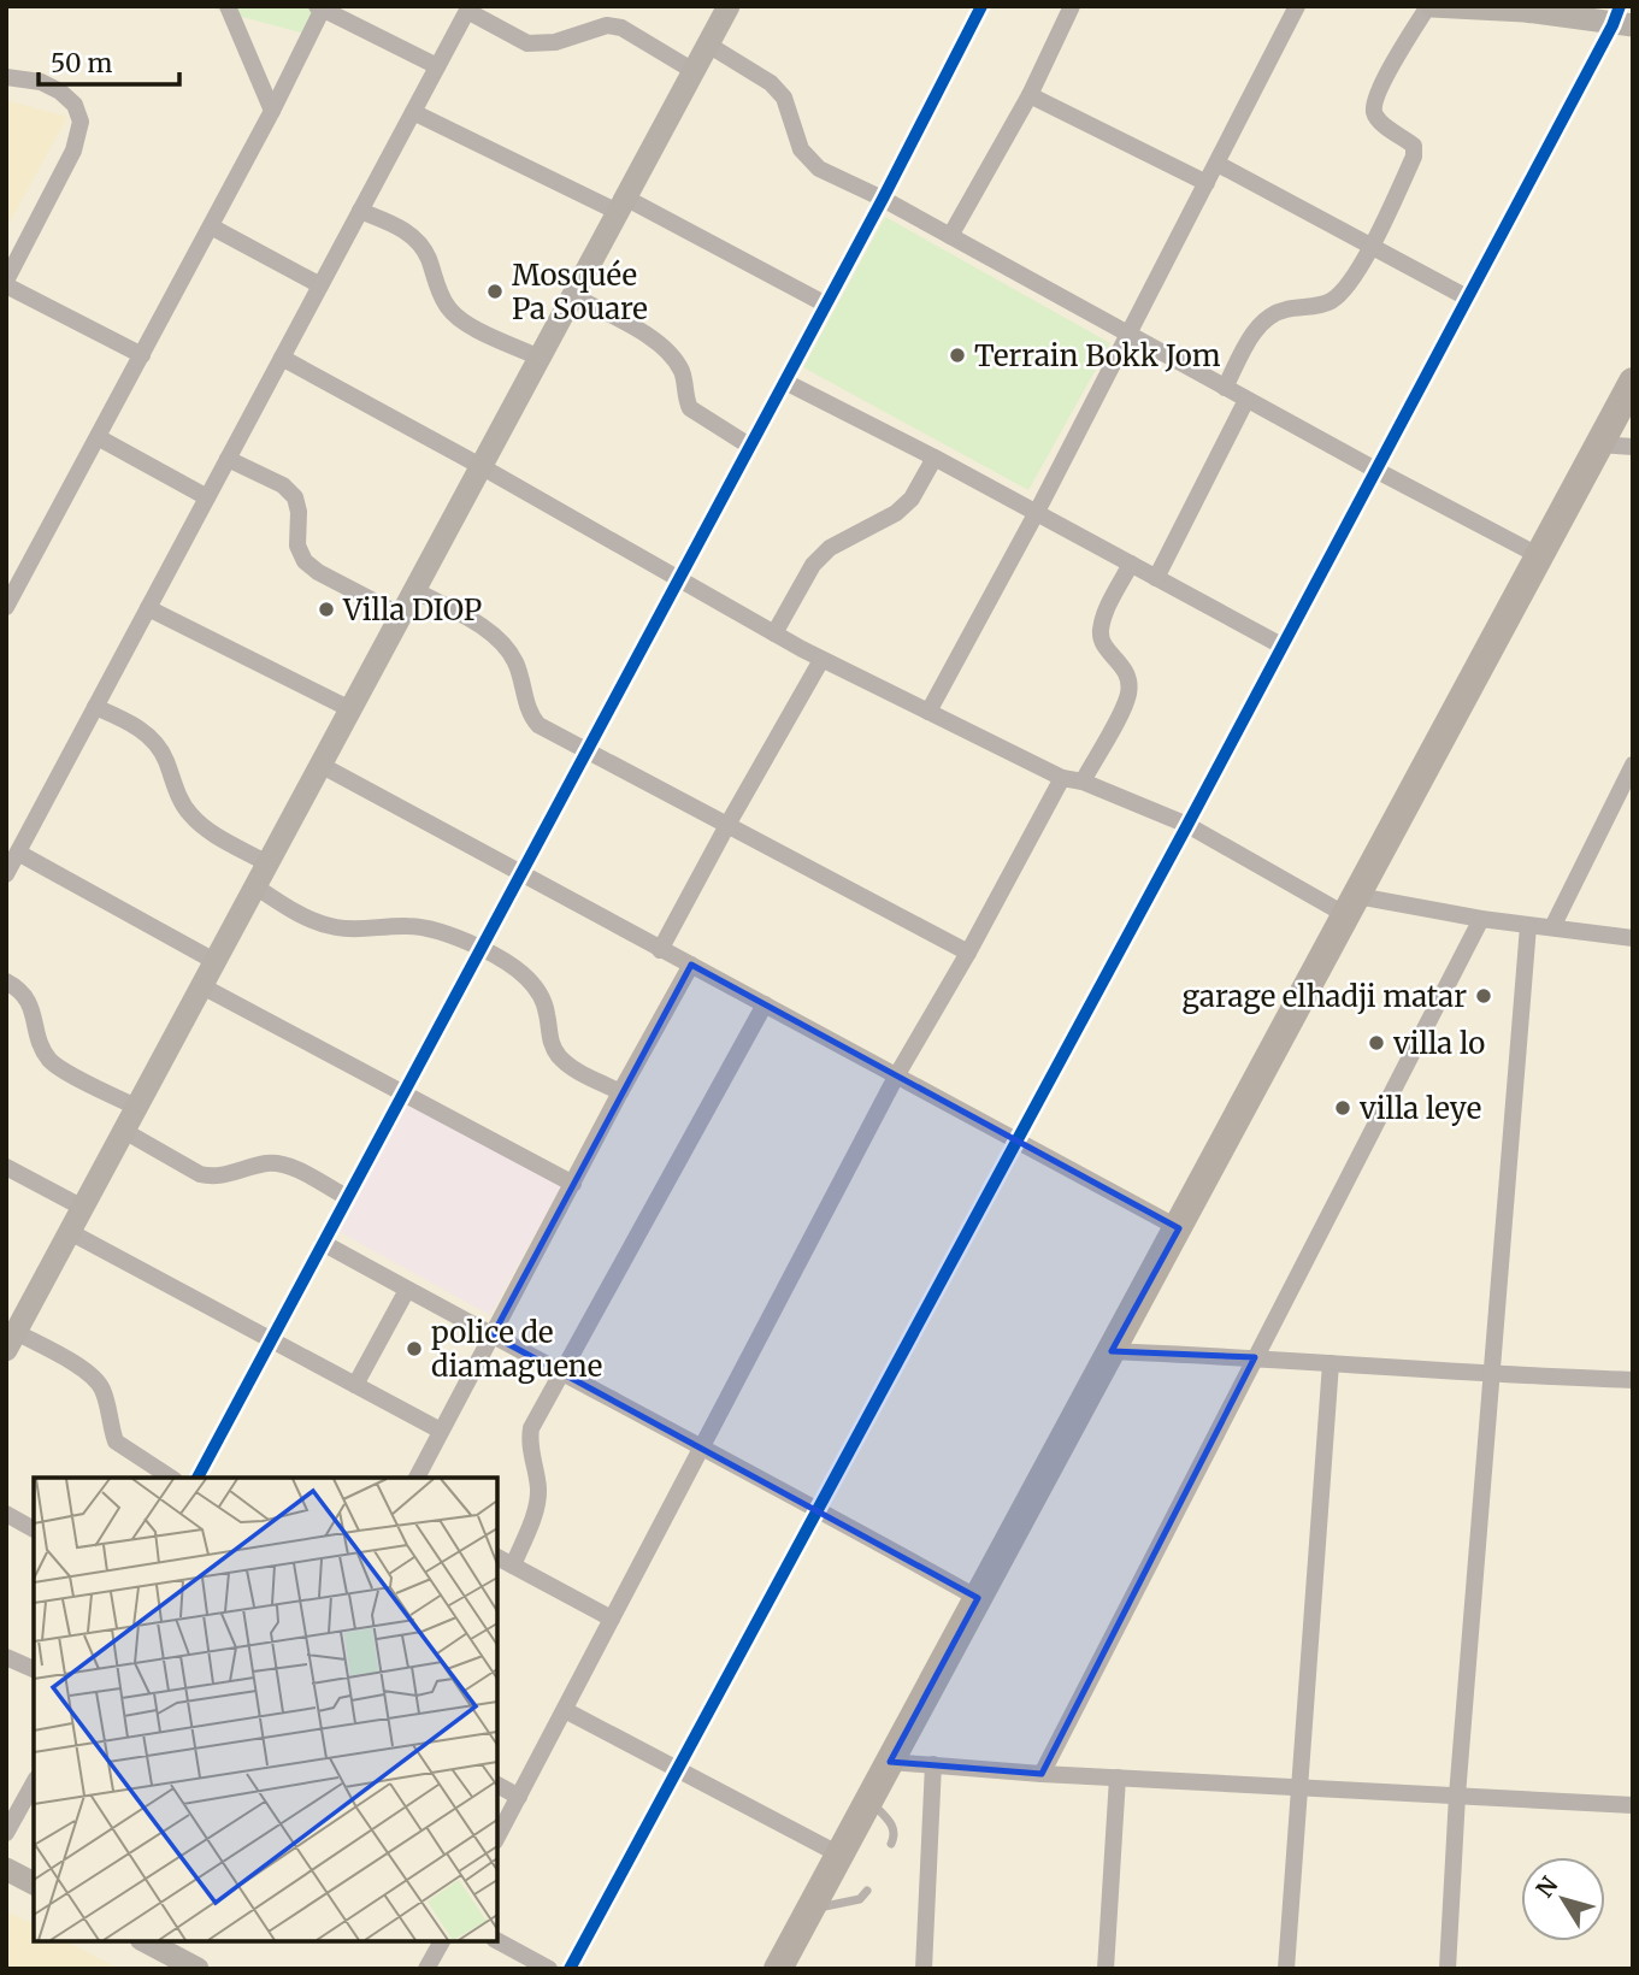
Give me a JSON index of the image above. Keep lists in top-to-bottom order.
{
  "places": [
    "Mosquée Pa Souare",
    "Terrain Bokk Jom",
    "Villa DIOP",
    "garage elhadji matar",
    "villa lo",
    "villa leye",
    "police de diamaguene"
  ],
  "scale_bar": "50 m",
  "north": "top left"
}
